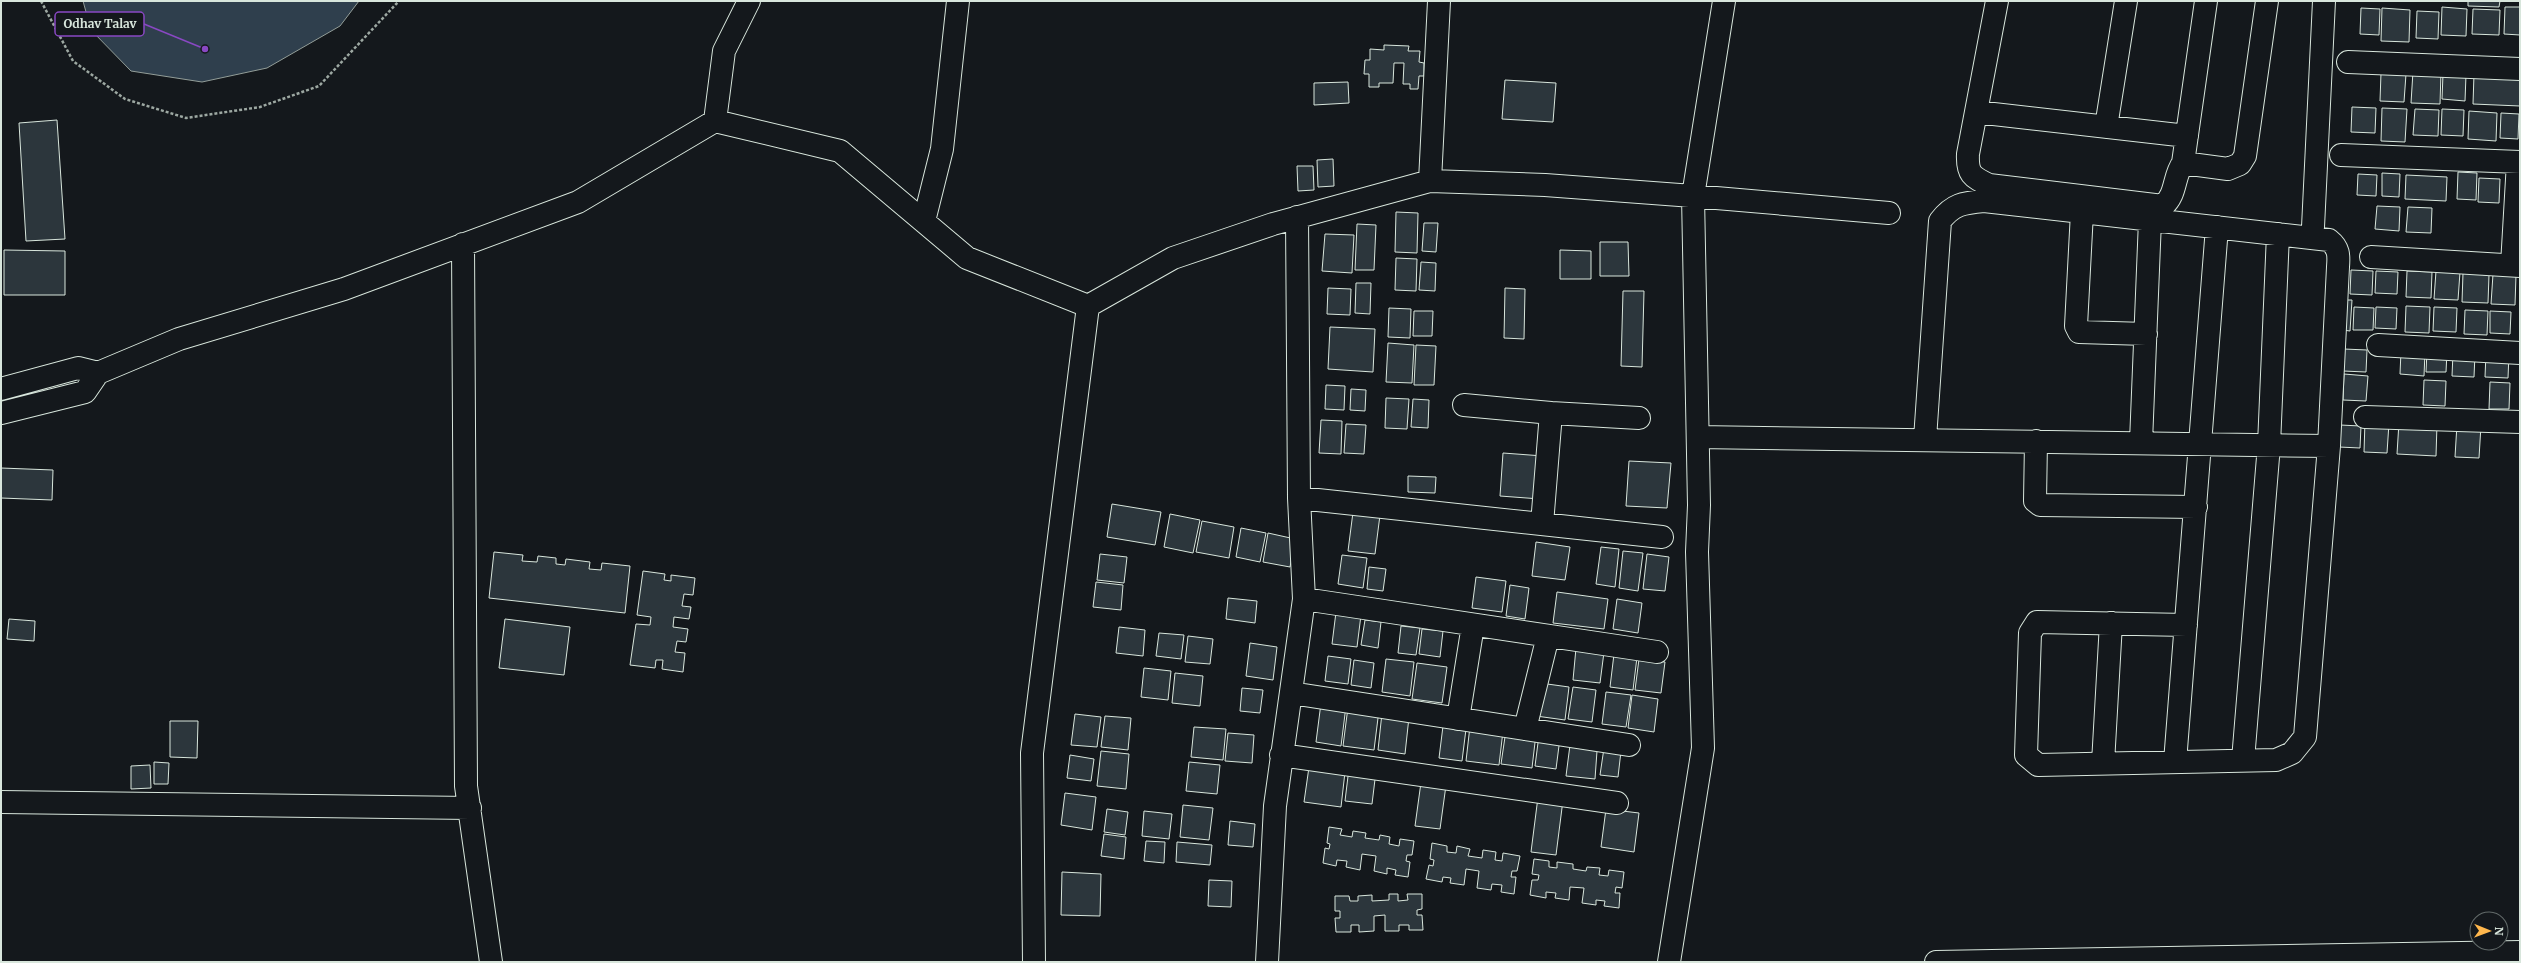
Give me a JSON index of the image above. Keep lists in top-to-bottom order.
{
  "places": ["Odhav Talav"],
  "north": "right"
}
